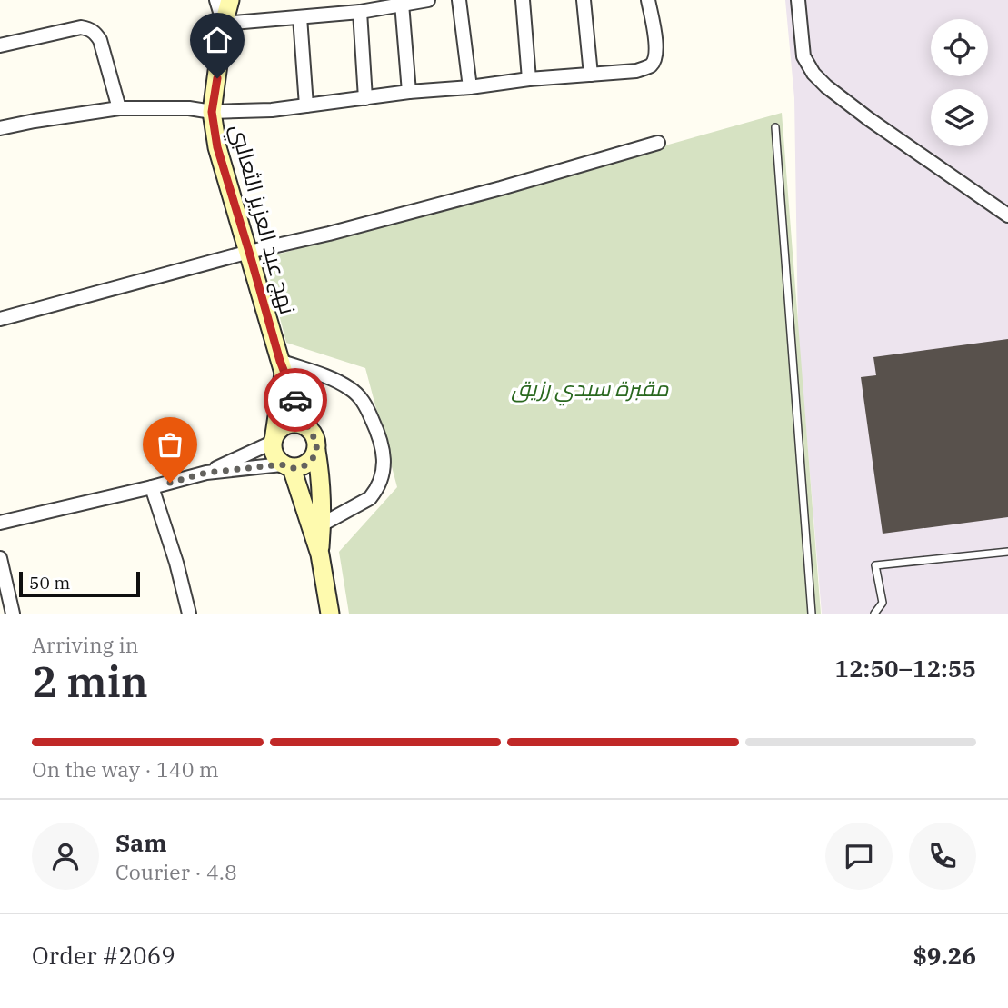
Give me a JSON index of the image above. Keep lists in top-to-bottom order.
{
  "streets": {
    "street": ["نهج عبد العزيز الثعالبي"]
  },
  "parks": ["مقبرة سيدي رزيق"],
  "scale_bar": "50 m",
  "page": {
    "scale": "50 m",
    "heading": ["2 min", "Arriving in", "12:50–12:55"],
    "panel": [
      "Sam",
      "Courier · 4.8",
      "Order #2069",
      "$9.26"
    ],
    "bar": "On the way · 140 m"
  }
}
